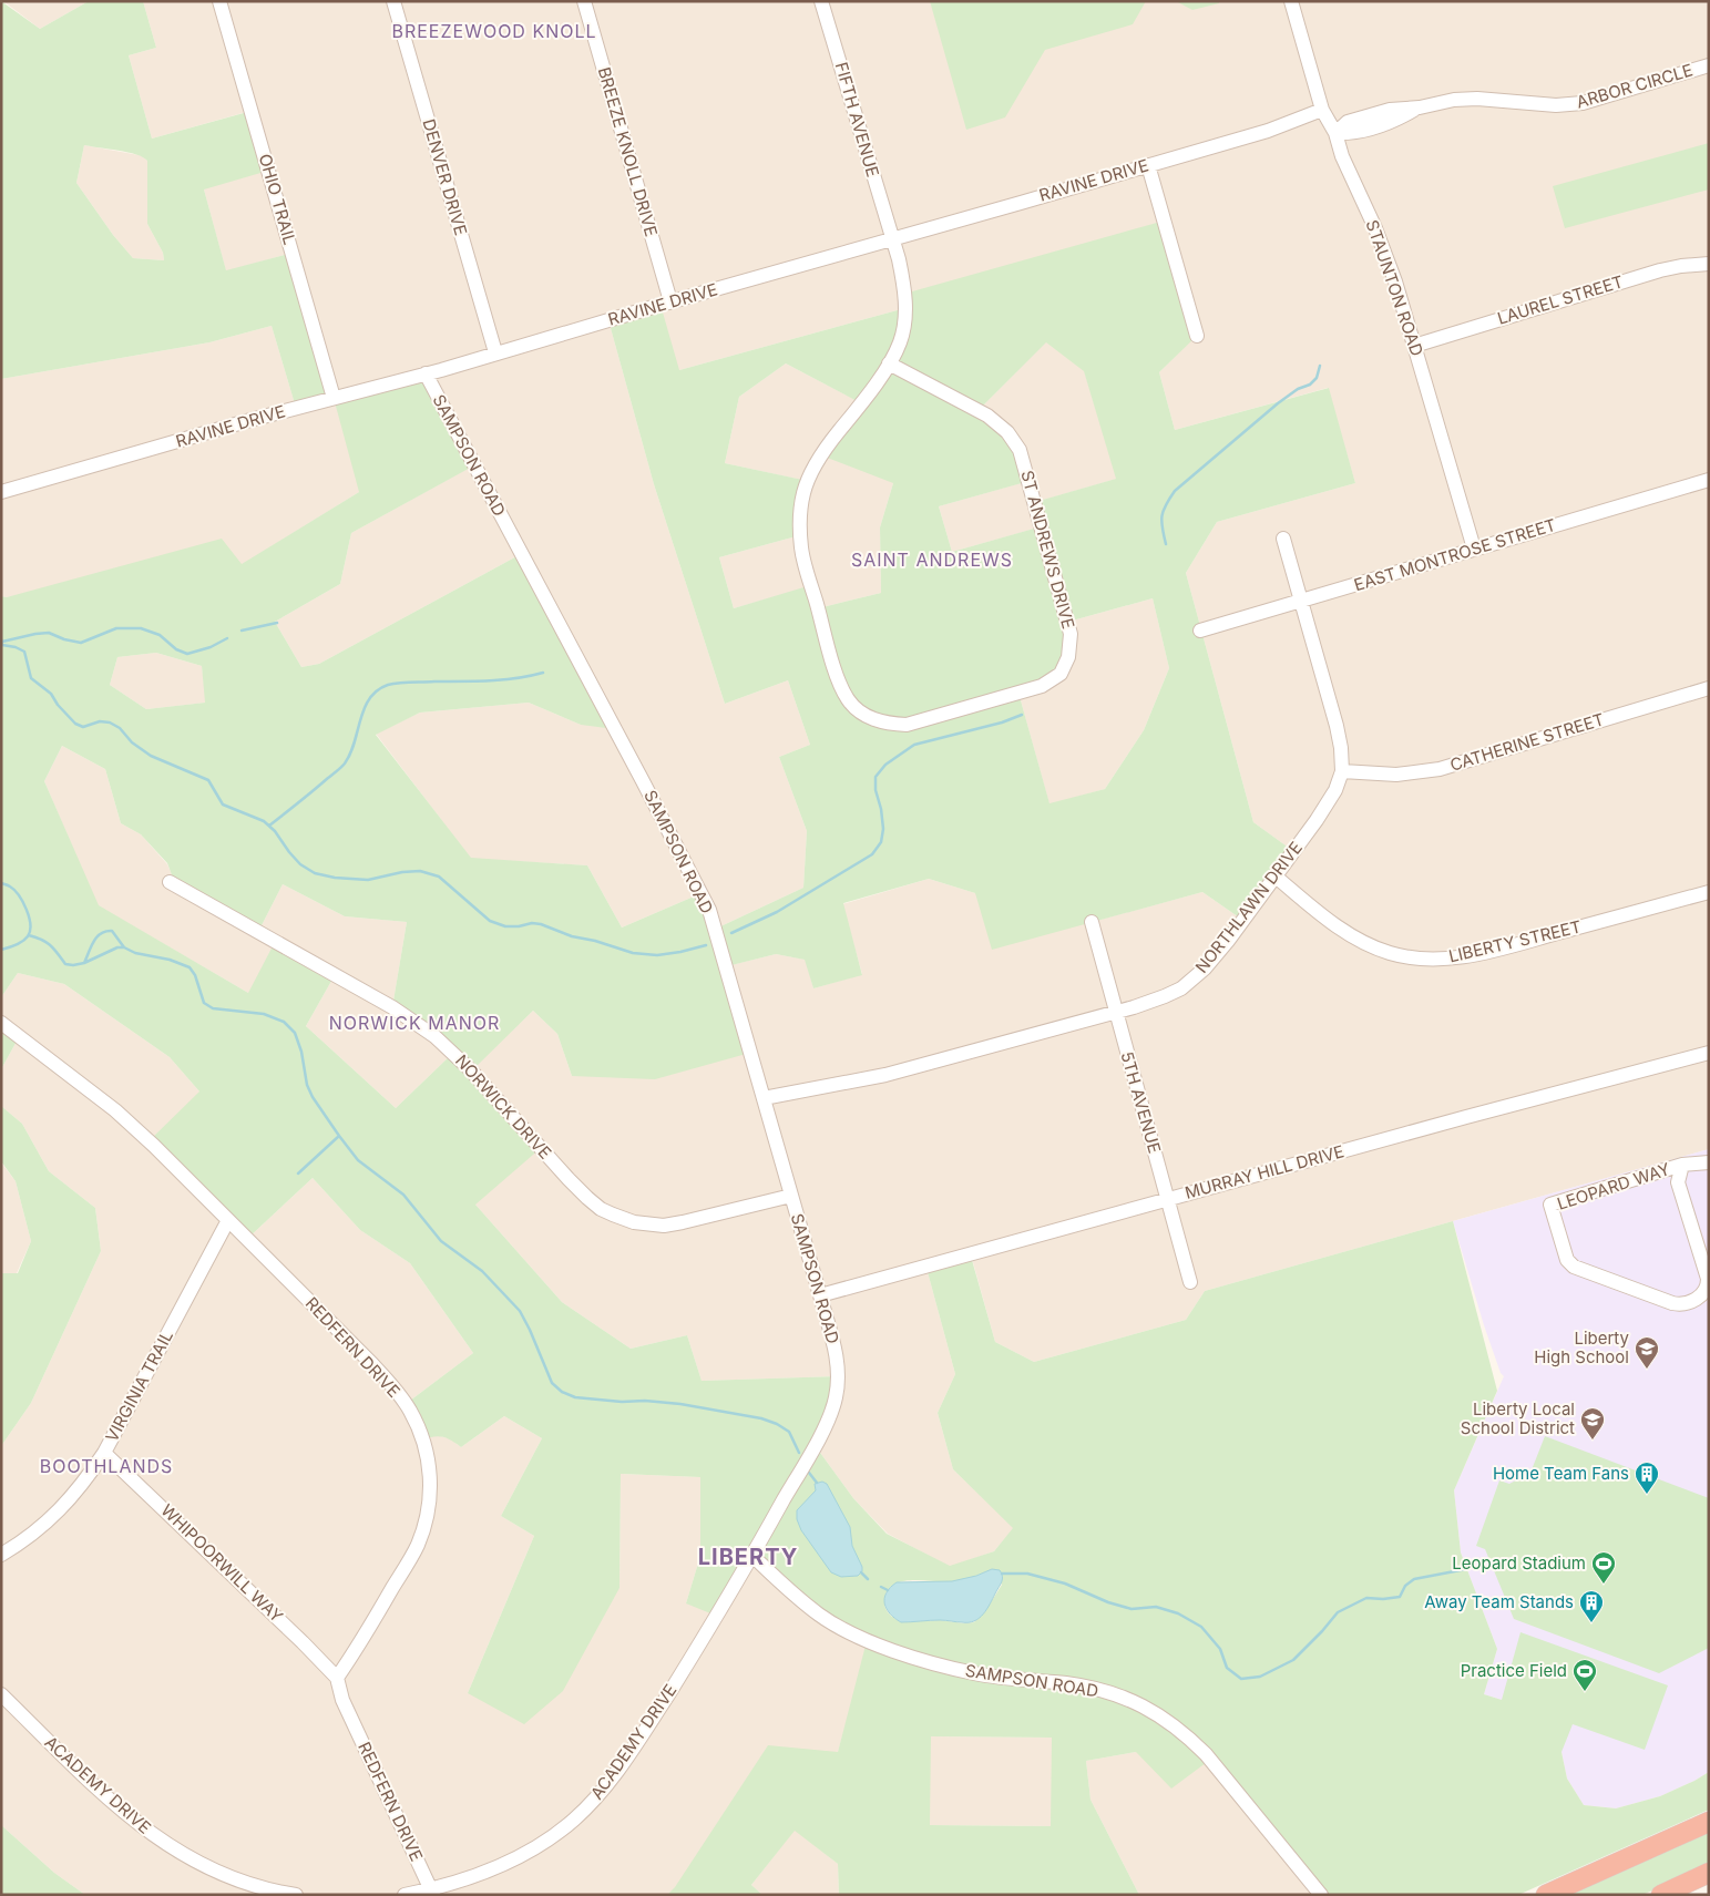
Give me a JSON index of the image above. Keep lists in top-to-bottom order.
{
  "streets": {
    "street": [
      "ARBOR CIRCLE",
      "FIFTH AVENUE",
      "BREEZE KNOLL DRIVE",
      "DENVER DRIVE",
      "RAVINE DRIVE",
      "OHIO TRAIL",
      "STAUNTON ROAD",
      "LAUREL STREET",
      "SAMPSON ROAD",
      "ST ANDREWS DRIVE",
      "EAST MONTROSE STREET",
      "CATHERINE STREET",
      "NORTHLAWN DRIVE",
      "LIBERTY STREET",
      "5TH AVENUE",
      "NORWICK DRIVE",
      "MURRAY HILL DRIVE",
      "LEOPARD WAY",
      "REDFERN DRIVE",
      "VIRGINIA TRAIL",
      "WHIPOORWILL WAY",
      "ACADEMY DRIVE"
    ]
  },
  "crossings": [
    ["ARBOR CIRCLE", "STAUNTON ROAD"],
    ["FIFTH AVENUE", "RAVINE DRIVE"],
    ["FIFTH AVENUE", "ST ANDREWS DRIVE"],
    ["BREEZE KNOLL DRIVE", "RAVINE DRIVE"],
    ["DENVER DRIVE", "RAVINE DRIVE"],
    ["RAVINE DRIVE", "OHIO TRAIL"],
    ["RAVINE DRIVE", "STAUNTON ROAD"],
    ["RAVINE DRIVE", "SAMPSON ROAD"],
    ["RAVINE DRIVE", "ST ANDREWS DRIVE"],
    ["STAUNTON ROAD", "LAUREL STREET"],
    ["STAUNTON ROAD", "EAST MONTROSE STREET"],
    ["SAMPSON ROAD", "NORTHLAWN DRIVE"],
    ["SAMPSON ROAD", "NORWICK DRIVE"],
    ["SAMPSON ROAD", "MURRAY HILL DRIVE"],
    ["SAMPSON ROAD", "ACADEMY DRIVE"],
    ["EAST MONTROSE STREET", "NORTHLAWN DRIVE"],
    ["CATHERINE STREET", "NORTHLAWN DRIVE"],
    ["NORTHLAWN DRIVE", "LIBERTY STREET"],
    ["NORTHLAWN DRIVE", "5TH AVENUE"],
    ["5TH AVENUE", "MURRAY HILL DRIVE"],
    ["REDFERN DRIVE", "VIRGINIA TRAIL"],
    ["REDFERN DRIVE", "WHIPOORWILL WAY"],
    ["REDFERN DRIVE", "ACADEMY DRIVE"],
    ["VIRGINIA TRAIL", "WHIPOORWILL WAY"]
  ],
  "districts": [
    "BREEZEWOOD KNOLL",
    "SAINT ANDREWS",
    "NORWICK MANOR",
    "BOOTHLANDS",
    "LIBERTY"
  ],
  "places": {
    "school or university": ["Liberty High School", "Liberty Local School District"],
    "building": ["Home Team Fans", "Away Team Stands"],
    "sports": ["Leopard Stadium", "Practice Field"]
  }
}
